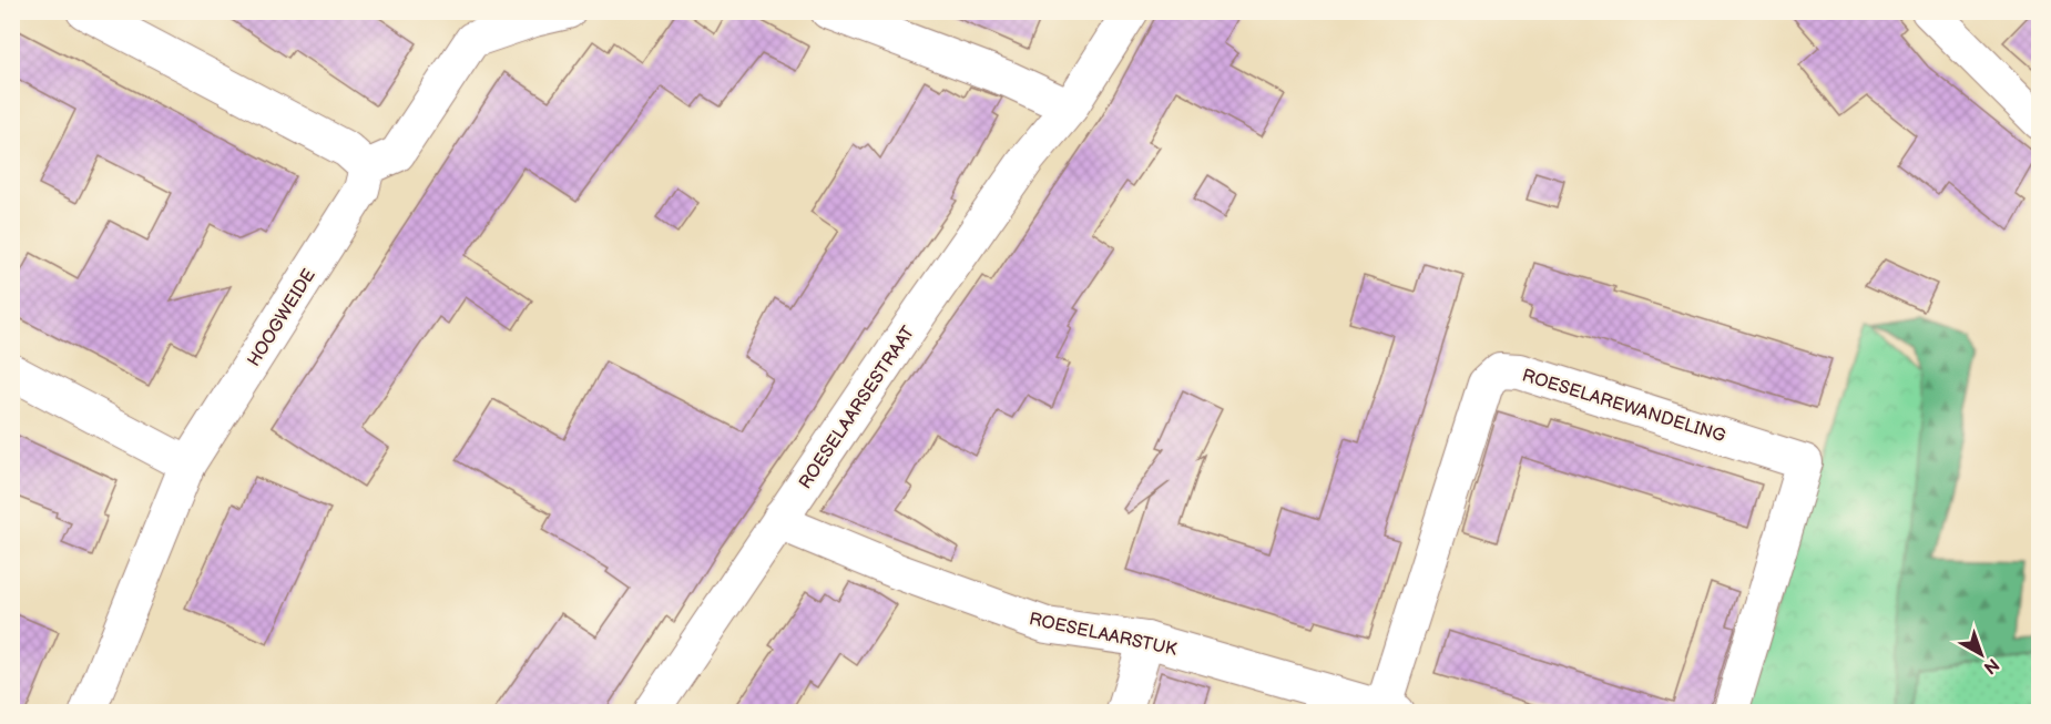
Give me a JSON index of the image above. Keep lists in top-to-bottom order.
{
  "streets": {
    "street": [
      "HOOGWEIDE",
      "ROESELAREWANDELING",
      "ROESELAARSESTRAAT",
      "ROESELAARSTUK"
    ]
  },
  "crossings": [
    ["ROESELAREWANDELING", "ROESELAARSTUK"],
    ["ROESELAARSESTRAAT", "ROESELAARSTUK"]
  ],
  "north": "bottom right"
}
